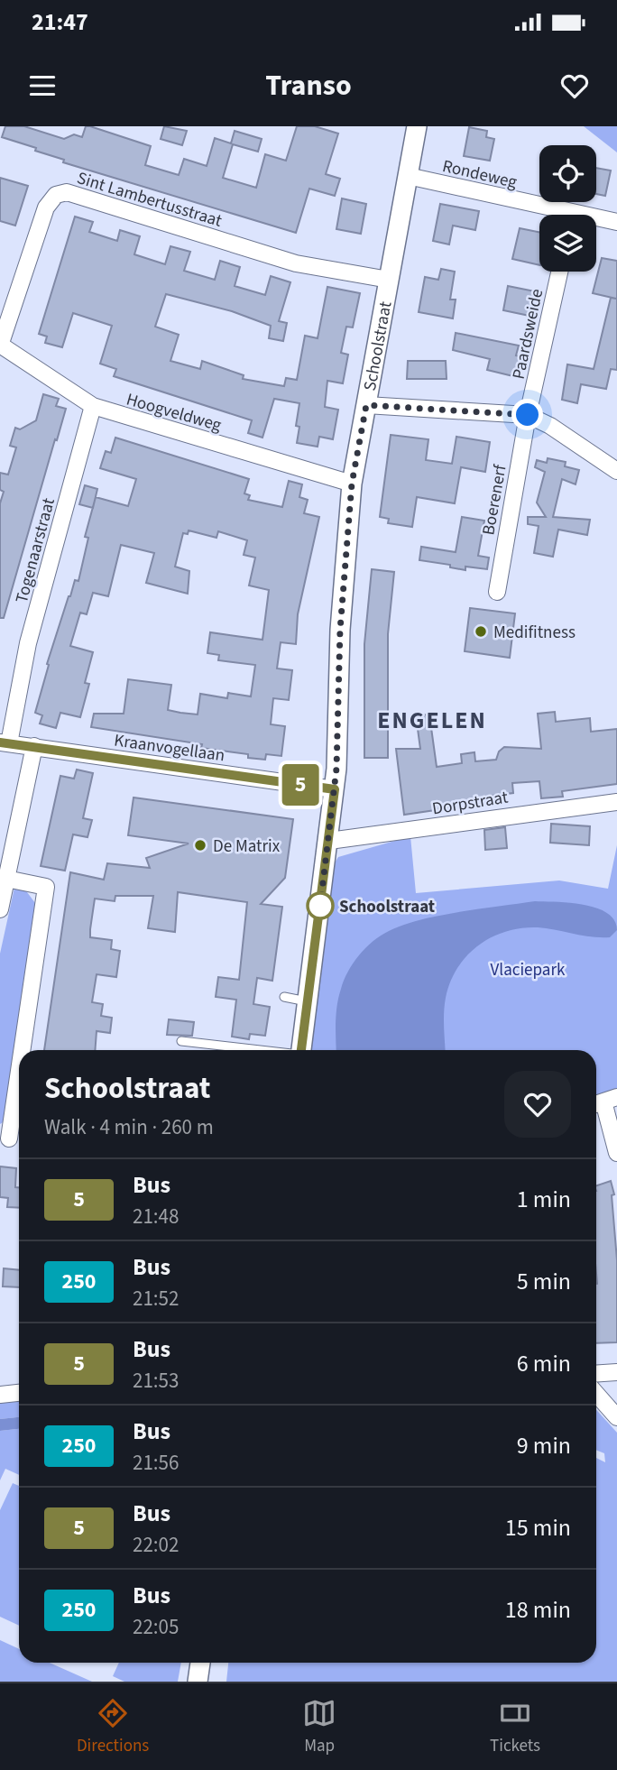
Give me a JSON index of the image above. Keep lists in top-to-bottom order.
{
  "streets": {
    "street": [
      "Rondeweg",
      "Sint Lambertusstraat",
      "Paardsweide",
      "Schoolstraat",
      "Hoogveldweg",
      "Boerenerf",
      "Togenaarstraat",
      "Kraanvogellaan",
      "Dorpstraat"
    ]
  },
  "crossings": [
    ["Rondeweg", "Schoolstraat"],
    ["Sint Lambertusstraat", "Schoolstraat"],
    ["Sint Lambertusstraat", "Hoogveldweg"],
    ["Paardsweide", "Boerenerf"],
    ["Schoolstraat", "Hoogveldweg"],
    ["Schoolstraat", "Kraanvogellaan"],
    ["Schoolstraat", "Dorpstraat"],
    ["Hoogveldweg", "Togenaarstraat"],
    ["Togenaarstraat", "Kraanvogellaan"]
  ],
  "districts": ["ENGELEN"],
  "parks": ["Vlaciepark"],
  "places": ["Medifitness", "De Matrix", "Schoolstraat"],
  "lines": ["bus line 5"],
  "page": {
    "status": "21:47",
    "header": "Transo",
    "on_map": "5",
    "heading": ["Schoolstraat", "Walk · 4 min · 260 m"],
    "list": [
      {
        "mark": "5",
        "name": "Bus",
        "note": "21:48",
        "value": "1 min"
      },
      {
        "mark": "250",
        "name": "Bus",
        "note": "21:52",
        "value": "5 min"
      },
      {
        "mark": "5",
        "name": "Bus",
        "note": "21:53",
        "value": "6 min"
      },
      {
        "mark": "250",
        "name": "Bus",
        "note": "21:56",
        "value": "9 min"
      },
      {
        "mark": "5",
        "name": "Bus",
        "note": "22:02",
        "value": "15 min"
      },
      {
        "mark": "250",
        "name": "Bus",
        "note": "22:05",
        "value": "18 min"
      }
    ],
    "tabs": ["Directions", "Map", "Tickets"]
  }
}
